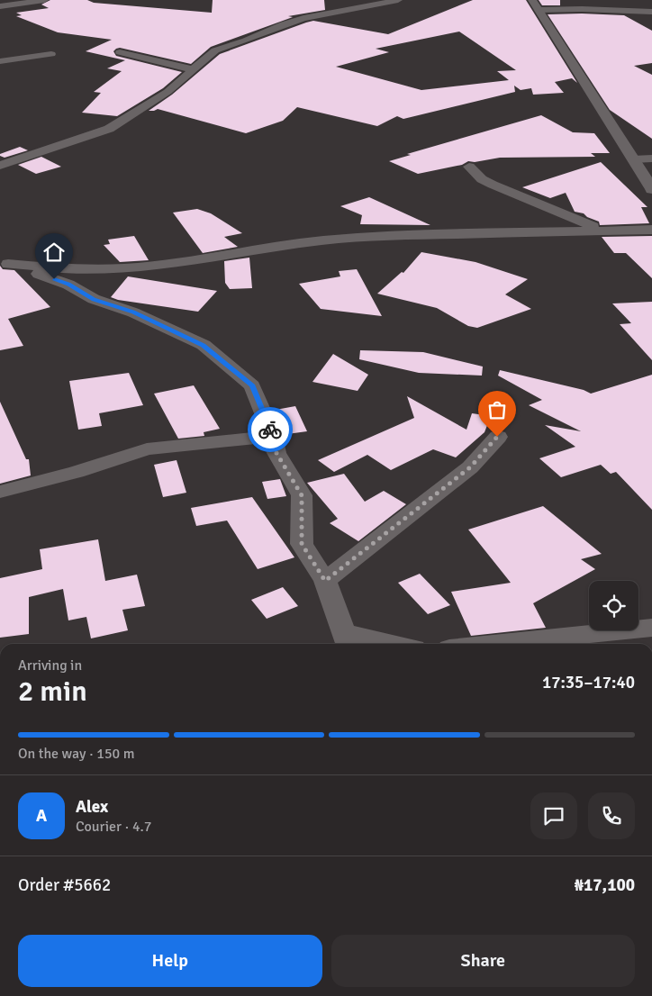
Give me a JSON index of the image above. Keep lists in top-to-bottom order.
{
  "page": {
    "heading": ["2 min", "Arriving in", "17:35–17:40"],
    "panel": [
      "Alex",
      "Courier · 4.7",
      "Order #5662",
      "₦17,100"
    ],
    "bar": "On the way · 150 m",
    "round": "A",
    "buttons": ["Help", "Share"]
  }
}
